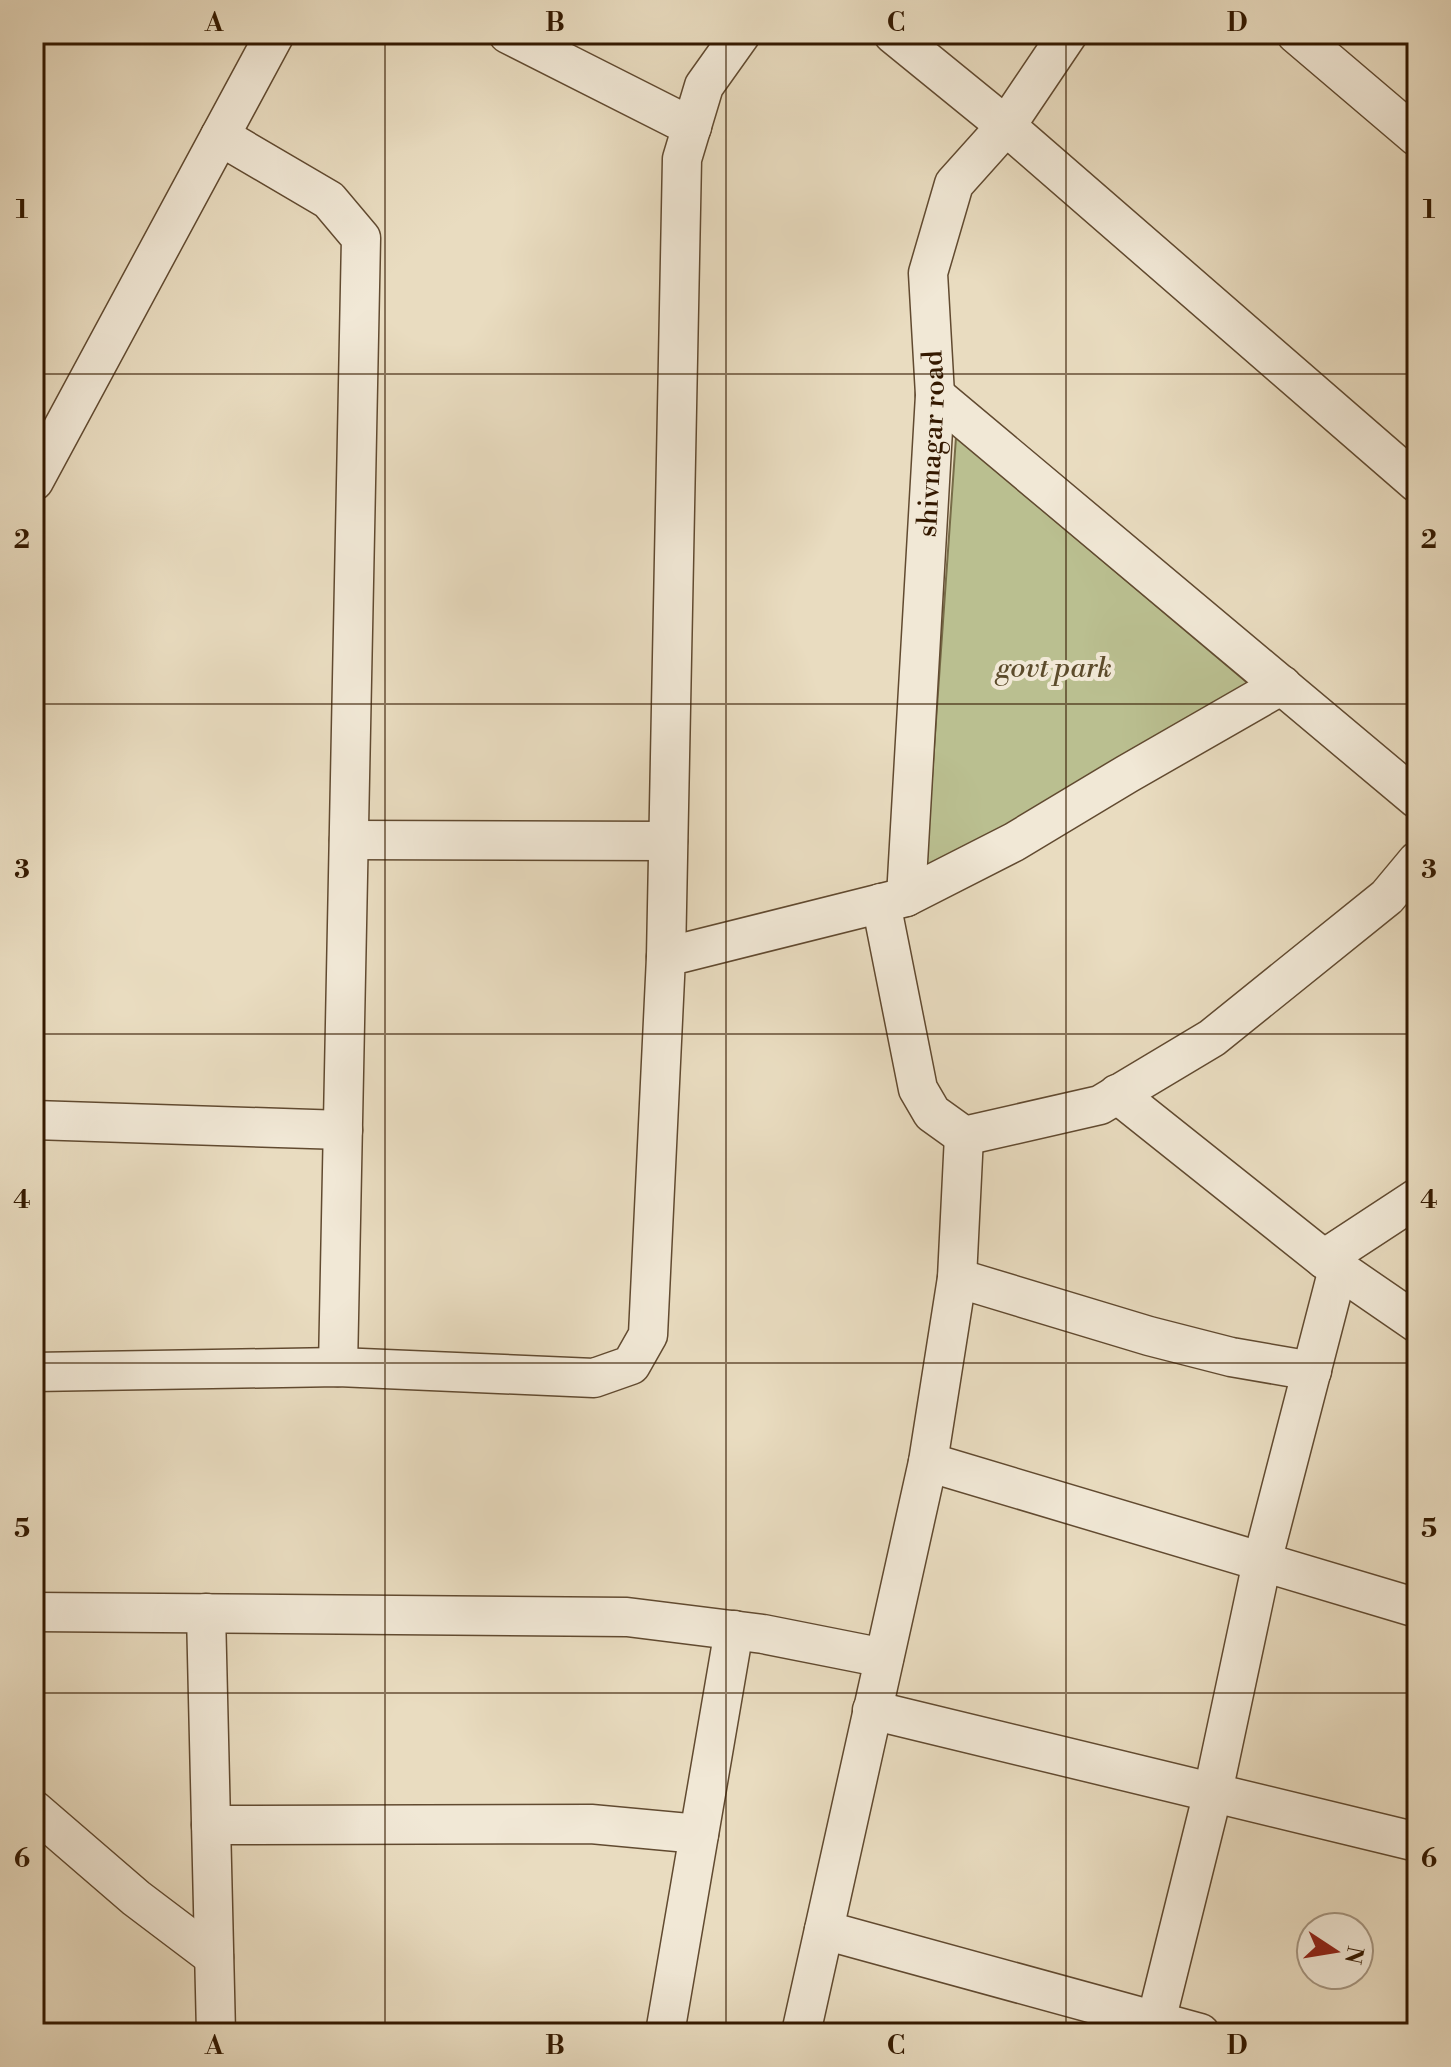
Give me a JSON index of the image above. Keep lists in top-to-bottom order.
{
  "streets": {
    "street": ["shivnagar road"]
  },
  "parks": ["govt park"],
  "north": "right",
  "grid": {
    "columns": [
      "A",
      "B",
      "C",
      "D"
    ],
    "rows": [
      "1",
      "2",
      "3",
      "4",
      "5",
      "6"
    ]
  }
}
